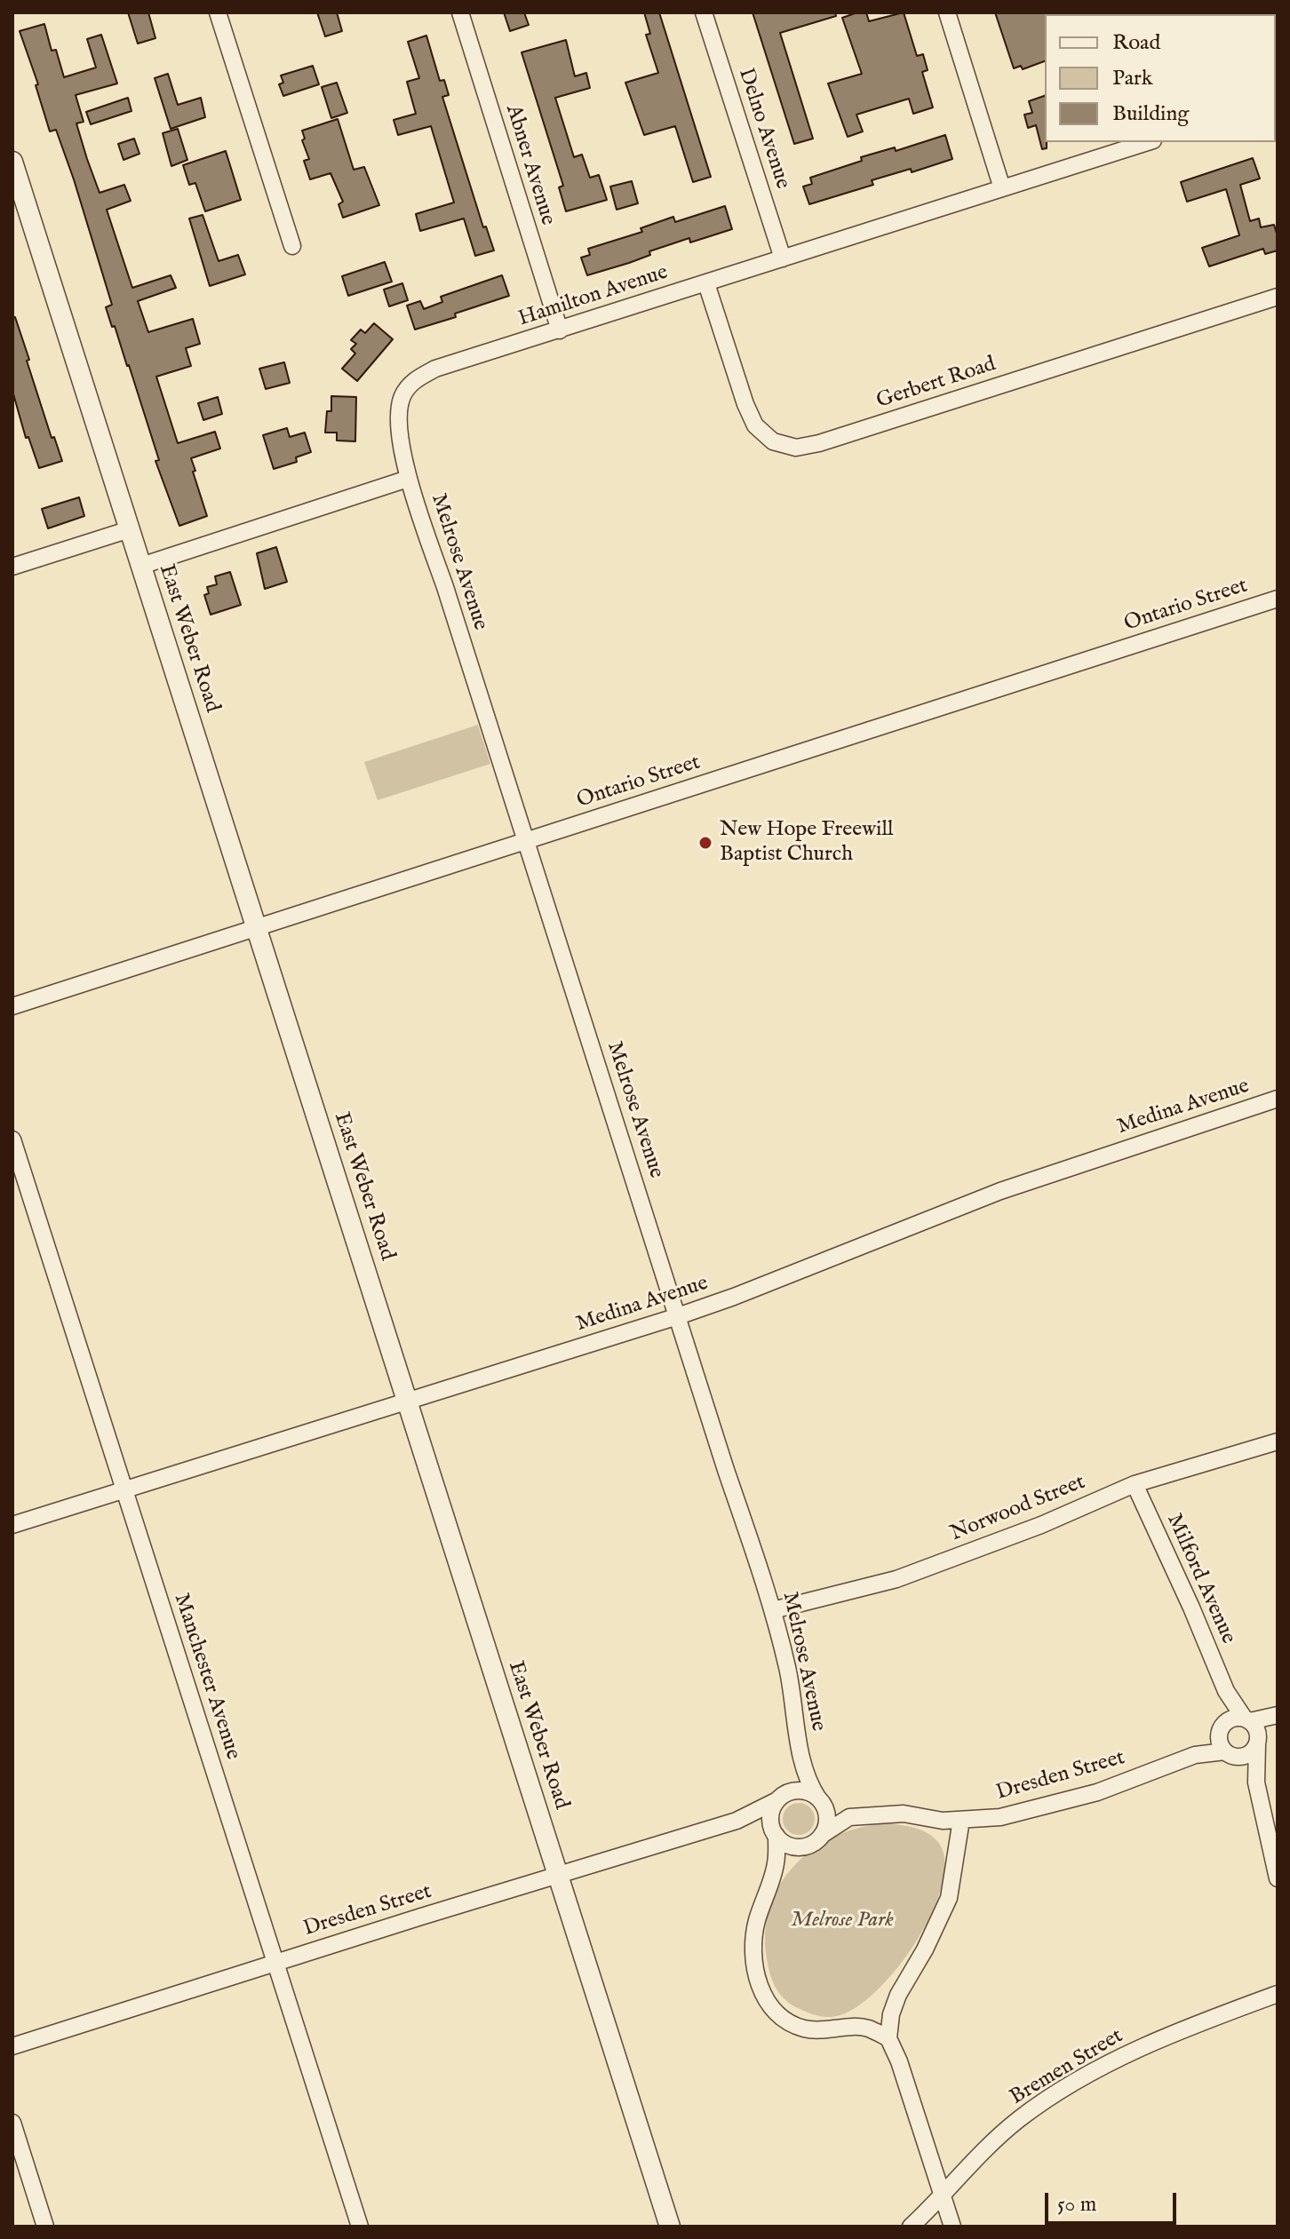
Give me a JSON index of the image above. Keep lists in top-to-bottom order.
{
  "streets": {
    "street": [
      "Delno Avenue",
      "Abner Avenue",
      "Hamilton Avenue",
      "Gerbert Road",
      "Melrose Avenue",
      "Ontario Street",
      "East Weber Road",
      "Medina Avenue",
      "Norwood Street",
      "Milford Avenue",
      "Manchester Avenue",
      "Dresden Street",
      "Bremen Street"
    ]
  },
  "crossings": [
    ["Delno Avenue", "Hamilton Avenue"],
    ["Abner Avenue", "Hamilton Avenue"],
    ["Hamilton Avenue", "Gerbert Road"],
    ["Hamilton Avenue", "Melrose Avenue"],
    ["Melrose Avenue", "Ontario Street"],
    ["Melrose Avenue", "Medina Avenue"],
    ["Melrose Avenue", "Norwood Street"],
    ["Melrose Avenue", "Dresden Street"],
    ["Ontario Street", "East Weber Road"],
    ["East Weber Road", "Medina Avenue"],
    ["East Weber Road", "Dresden Street"],
    ["Medina Avenue", "Manchester Avenue"],
    ["Norwood Street", "Milford Avenue"],
    ["Milford Avenue", "Dresden Street"],
    ["Manchester Avenue", "Dresden Street"]
  ],
  "parks": ["Melrose Park"],
  "places": ["New Hope Freewill Baptist Church"],
  "legend": ["Road", "Park", "Building"],
  "scale_bar": "50 m"
}
